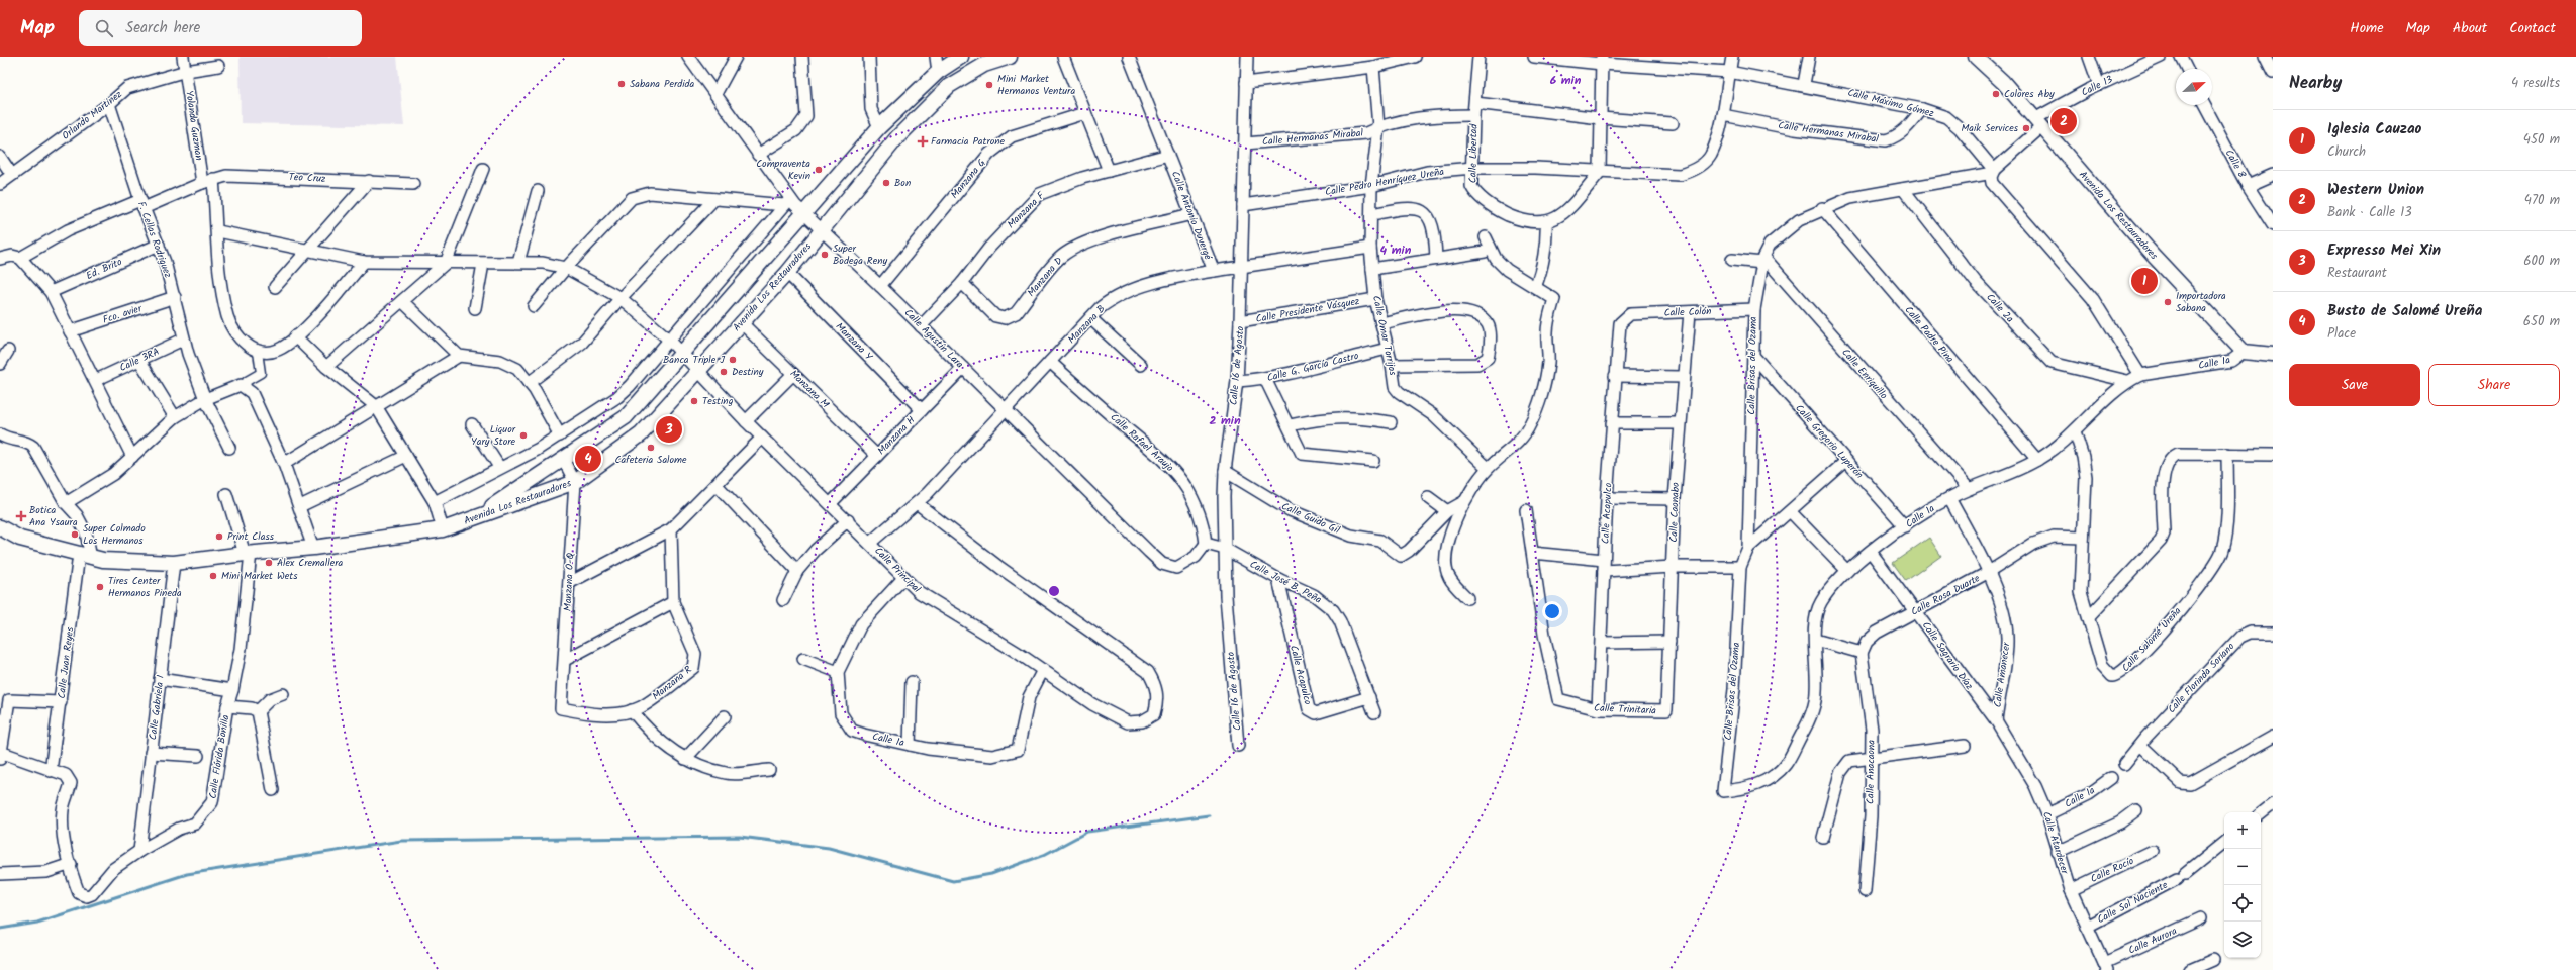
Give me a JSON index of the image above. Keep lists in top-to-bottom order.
{
  "streets": {
    "street": [
      "Calle 13",
      "Calle Máximo Gómez",
      "Orlando Martinez",
      "Yolanda Guzman",
      "Calle Hermanas Mirabal",
      "Calle Libertad",
      "Calle 8",
      "Teo Cruz",
      "Manzana G",
      "Calle Pedro Henríquez Ureña",
      "Manzana F",
      "Calle Antonio Duvergé",
      "Avenida Los Restauradores",
      "F. Cellas Rodriguez",
      "Ed. Brito",
      "Manzana D",
      "Calle 2a",
      "Calle Presidente Vásquez",
      "Calle Colón",
      "Fco. avier",
      "Manzana B",
      "Calle Padre Pina",
      "Calle Omar Torrijos",
      "Calle Agustín Lara",
      "Manzana Y",
      "Calle 3RA",
      "Calle 1a",
      "Calle 16 de Agosto",
      "Calle Brisas del Ozama",
      "Calle G. García Castro",
      "Calle Enriquillo",
      "Manzana M",
      "Manzana H",
      "Calle Gregorio Luperón",
      "Calle Rafael Araujo",
      "Calle Caonabo",
      "Calle Acapulco",
      "Calle Guido Gil",
      "Calle Principal",
      "Manzana O-Q",
      "Calle José B. Peña",
      "Calle Rosa Duarte",
      "Calle Salomé Ureña",
      "Calle Sagrario Díaz",
      "Calle Juan Reyes",
      "Calle Amanecer",
      "Calle Florinda Soriano",
      "Manzana R",
      "Calle Gabriela I",
      "Calle Trinitaria",
      "Calle Flórida Bonilla",
      "Calle Anacaona",
      "Calle Atardecer",
      "Calle Rocío",
      "Calle Sol Naciente",
      "Calle Aurora"
    ]
  },
  "crossings": [
    ["Calle 13", "Avenida Los Restauradores"],
    ["Calle 13", "Calle Brisas del Ozama"],
    ["Calle Máximo Gómez", "Calle Hermanas Mirabal"],
    ["Calle Máximo Gómez", "Calle Pedro Henríquez Ureña"],
    ["Calle Máximo Gómez", "Calle Brisas del Ozama"],
    ["Orlando Martinez", "Yolanda Guzman"],
    ["Orlando Martinez", "F. Cellas Rodriguez"],
    ["Yolanda Guzman", "Teo Cruz"],
    ["Calle Hermanas Mirabal", "Calle Libertad"],
    ["Calle Hermanas Mirabal", "Calle Pedro Henríquez Ureña"],
    ["Calle Hermanas Mirabal", "Calle Omar Torrijos"],
    ["Calle Hermanas Mirabal", "Calle 16 de Agosto"],
    ["Calle Libertad", "Calle Pedro Henríquez Ureña"],
    ["Manzana G", "Calle Agustín Lara"],
    ["Calle Pedro Henríquez Ureña", "Calle Omar Torrijos"],
    ["Calle Pedro Henríquez Ureña", "Calle 16 de Agosto"],
    ["Manzana F", "Calle Antonio Duvergé"],
    ["Manzana F", "Manzana D"],
    ["Manzana F", "Calle Agustín Lara"],
    ["Calle Antonio Duvergé", "Manzana D"],
    ["Calle Antonio Duvergé", "Manzana B"],
    ["Calle Antonio Duvergé", "Calle Omar Torrijos"],
    ["Calle Antonio Duvergé", "Calle 16 de Agosto"],
    ["Avenida Los Restauradores", "Calle Agustín Lara"],
    ["Avenida Los Restauradores", "Manzana Y"],
    ["Avenida Los Restauradores", "Calle 1a"],
    ["Avenida Los Restauradores", "Calle Brisas del Ozama"],
    ["Avenida Los Restauradores", "Manzana M"],
    ["Avenida Los Restauradores", "Calle Principal"],
    ["Avenida Los Restauradores", "Manzana O-Q"],
    ["Avenida Los Restauradores", "Calle Juan Reyes"],
    ["Avenida Los Restauradores", "Calle Gabriela I"],
    ["Avenida Los Restauradores", "Calle Flórida Bonilla"],
    ["F. Cellas Rodriguez", "Ed. Brito"],
    ["F. Cellas Rodriguez", "Fco. avier"],
    ["F. Cellas Rodriguez", "Calle 3RA"],
    ["Calle 2a", "Calle 1a"],
    ["Calle 2a", "Calle Brisas del Ozama"],
    ["Calle Presidente Vásquez", "Calle Omar Torrijos"],
    ["Calle Presidente Vásquez", "Calle 16 de Agosto"],
    ["Calle Colón", "Calle Brisas del Ozama"],
    ["Calle Colón", "Calle Caonabo"],
    ["Calle Colón", "Calle Acapulco"],
    ["Manzana B", "Calle Agustín Lara"],
    ["Manzana B", "Calle Rafael Araujo"],
    ["Manzana B", "Calle Principal"],
    ["Calle Padre Pina", "Calle 1a"],
    ["Calle Padre Pina", "Calle Brisas del Ozama"],
    ["Calle Omar Torrijos", "Calle G. García Castro"],
    ["Calle Agustín Lara", "Manzana H"],
    ["Calle Agustín Lara", "Calle Rafael Araujo"],
    ["Calle Agustín Lara", "Calle José B. Peña"],
    ["Manzana Y", "Manzana H"],
    ["Calle 1a", "Calle Brisas del Ozama"],
    ["Calle 1a", "Calle Enriquillo"],
    ["Calle 1a", "Calle Gregorio Luperón"],
    ["Calle 1a", "Calle Principal"],
    ["Calle 1a", "Calle Salomé Ureña"],
    ["Calle 1a", "Calle Sagrario Díaz"],
    ["Calle 1a", "Calle Amanecer"],
    ["Calle 1a", "Calle Atardecer"],
    ["Calle 16 de Agosto", "Calle G. García Castro"],
    ["Calle 16 de Agosto", "Calle Guido Gil"],
    ["Calle 16 de Agosto", "Calle José B. Peña"],
    ["Calle Brisas del Ozama", "Calle Enriquillo"],
    ["Calle Brisas del Ozama", "Calle Gregorio Luperón"],
    ["Manzana M", "Manzana H"],
    ["Manzana H", "Calle Principal"],
    ["Calle Rafael Araujo", "Calle José B. Peña"],
    ["Calle Caonabo", "Calle Trinitaria"],
    ["Calle Acapulco", "Calle José B. Peña"],
    ["Calle Acapulco", "Calle Trinitaria"],
    ["Manzana O-Q", "Manzana R"],
    ["Calle Rosa Duarte", "Calle Salomé Ureña"],
    ["Calle Rosa Duarte", "Calle Sagrario Díaz"],
    ["Calle Rosa Duarte", "Calle Amanecer"],
    ["Calle Rosa Duarte", "Calle Anacaona"],
    ["Calle Sagrario Díaz", "Calle Amanecer"],
    ["Calle Sagrario Díaz", "Calle Atardecer"],
    ["Calle Juan Reyes", "Calle Flórida Bonilla"],
    ["Calle Amanecer", "Calle Atardecer"],
    ["Calle Gabriela I", "Calle Flórida Bonilla"],
    ["Calle Atardecer", "Calle Rocío"],
    ["Calle Atardecer", "Calle Sol Naciente"],
    ["Calle Atardecer", "Calle Aurora"]
  ],
  "places": {
    "other": [
      "Sabana Perdida",
      "Mini Market Hermanos Ventura",
      "Colores Aby",
      "Maik Services",
      "Compraventa Kevin",
      "Bon",
      "Super Bodega Reny",
      "Importadora Sabana",
      "Banca Triple J",
      "Destiny",
      "Testing",
      "Liquor Yary Store",
      "Cafeteria Salome",
      "Super Colmado Los Hermanos",
      "Print Class",
      "Alex Cremallera",
      "Mini Market Wets",
      "Tires Center Hermanos Pineda"
    ],
    "health": ["Farmacia Patrone", "Botica Ana Ysaura"]
  },
  "north": "top right",
  "page": {
    "header": "Map",
    "search": "Search here",
    "nav": [
      "Home",
      "Map",
      "About",
      "Contact"
    ],
    "heading": ["Nearby", "4 results"],
    "pins": [
      "2",
      "1",
      "3",
      "4"
    ],
    "list": [
      {
        "mark": "1",
        "name": "Iglesia Cauzao",
        "note": "Church",
        "value": "450 m"
      },
      {
        "mark": "2",
        "name": "Western Union",
        "note": "Bank · Calle 13",
        "value": "470 m"
      },
      {
        "mark": "3",
        "name": "Expresso Mei Xin",
        "note": "Restaurant",
        "value": "600 m"
      },
      {
        "mark": "4",
        "name": "Busto de Salomé Ureña",
        "note": "Place",
        "value": "650 m"
      }
    ],
    "buttons": ["Save", "Share"],
    "map_buttons": ["+", "−"]
  },
  "rings": ["6 min", "4 min", "2 min"]
}
